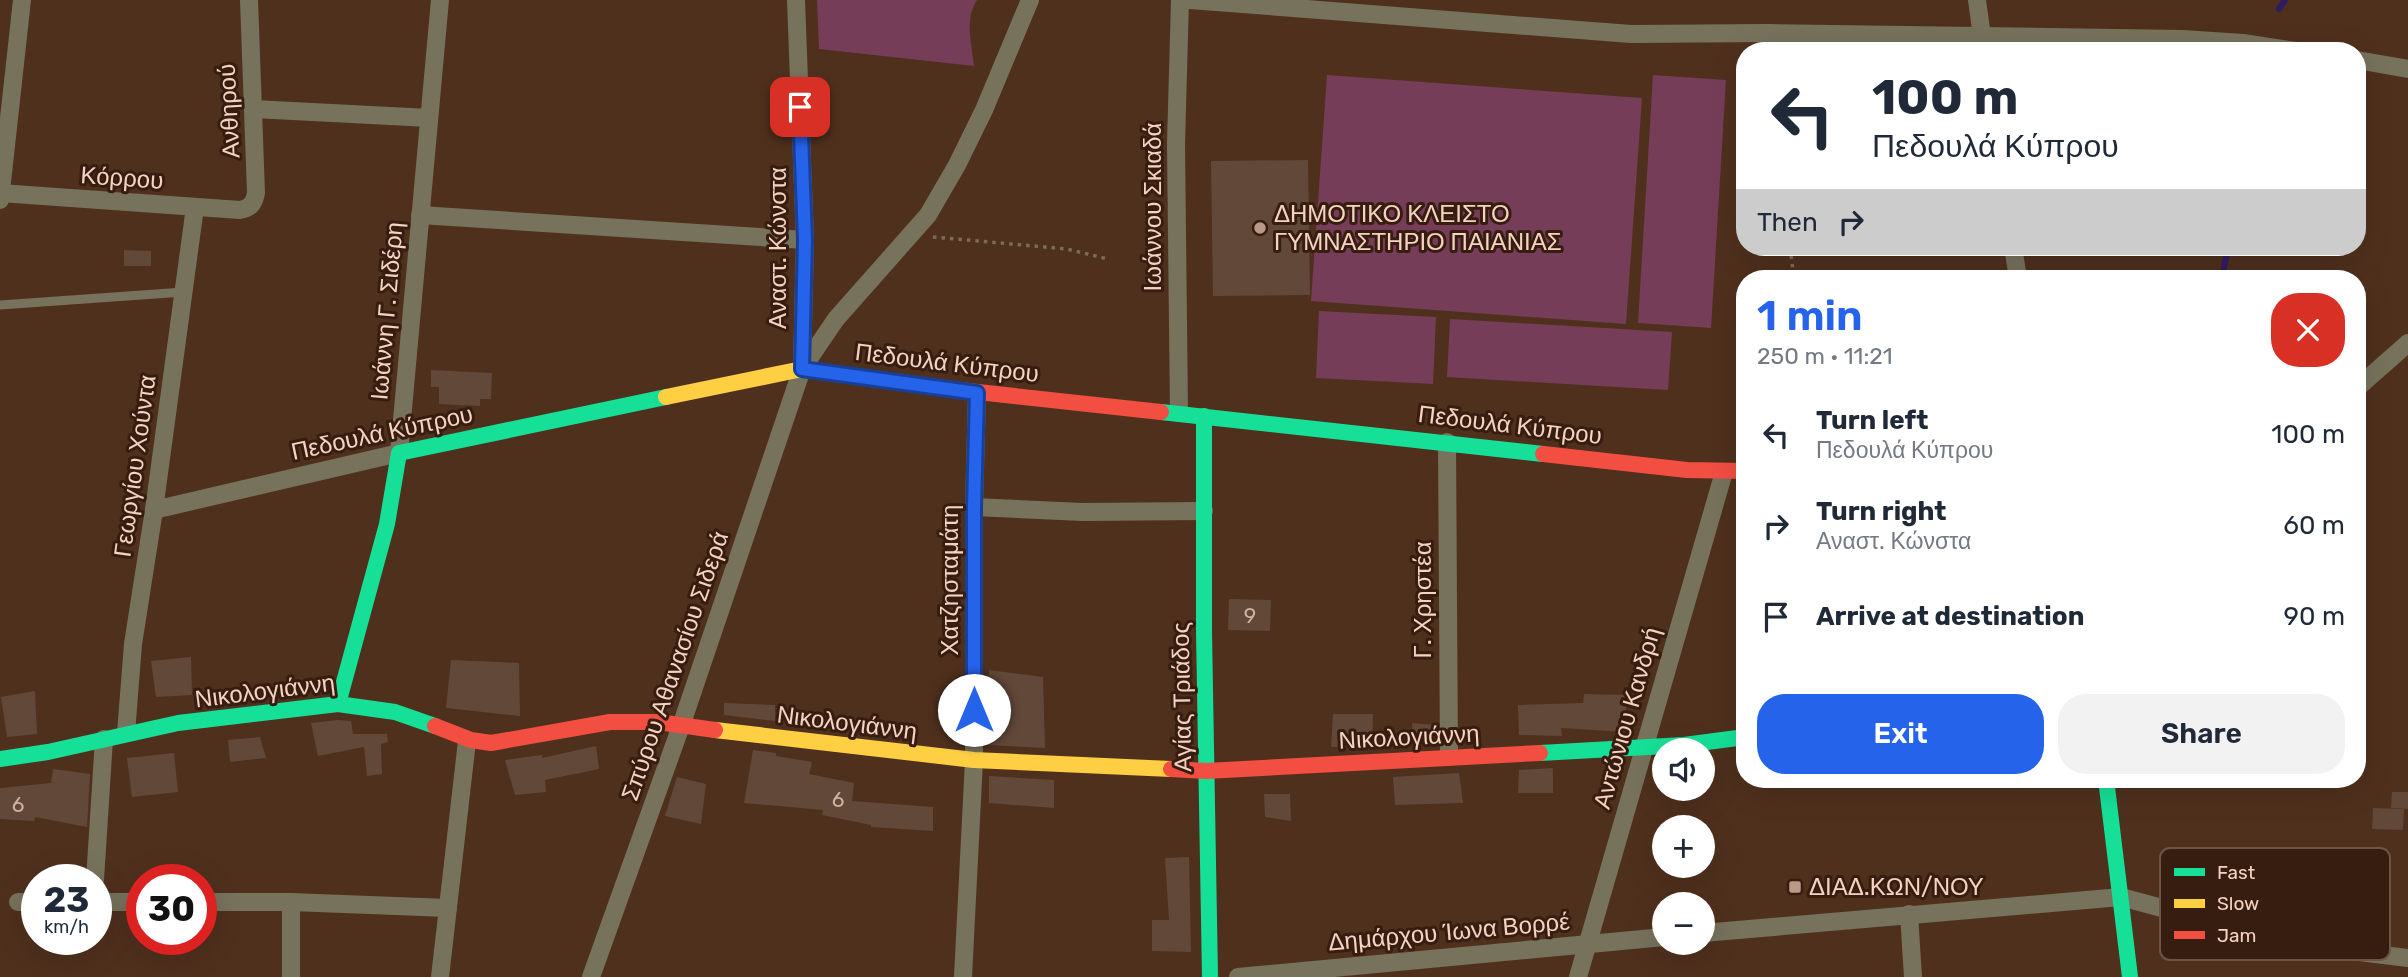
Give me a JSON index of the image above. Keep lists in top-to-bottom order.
{
  "streets": {
    "street": [
      "Ανθηρού",
      "Κόρρου",
      "Ιωάννου Σκιαδά",
      "Αναστ. Κώνστα",
      "Ιωάννη Γ. Σιδέρη",
      "Πεδουλά Κύπρου",
      "Γεωργίου Χούντα",
      "Χατζησταμάτη",
      "Γ. Χρηστέα",
      "Σπύρου Αθανασίου Σιδερά",
      "Νικολογιάννη",
      "Αγίας Τριάδος",
      "Αντώνιου Κανδρή",
      "Δημάρχου Ίωνα Βορρέ"
    ]
  },
  "crossings": [
    ["Ανθηρού", "Κόρρου"],
    ["Κόρρου", "Γεωργίου Χούντα"],
    ["Ιωάννου Σκιαδά", "Πεδουλά Κύπρου"],
    ["Αναστ. Κώνστα", "Πεδουλά Κύπρου"],
    ["Αναστ. Κώνστα", "Σπύρου Αθανασίου Σιδερά"],
    ["Ιωάννη Γ. Σιδέρη", "Πεδουλά Κύπρου"],
    ["Ιωάννη Γ. Σιδέρη", "Νικολογιάννη"],
    ["Πεδουλά Κύπρου", "Γεωργίου Χούντα"],
    ["Πεδουλά Κύπρου", "Χατζησταμάτη"],
    ["Πεδουλά Κύπρου", "Γ. Χρηστέα"],
    ["Πεδουλά Κύπρου", "Σπύρου Αθανασίου Σιδερά"],
    ["Πεδουλά Κύπρου", "Αγίας Τριάδος"],
    ["Πεδουλά Κύπρου", "Αντώνιου Κανδρή"],
    ["Γεωργίου Χούντα", "Νικολογιάννη"],
    ["Χατζησταμάτη", "Νικολογιάννη"],
    ["Γ. Χρηστέα", "Νικολογιάννη"],
    ["Σπύρου Αθανασίου Σιδερά", "Νικολογιάννη"],
    ["Νικολογιάννη", "Αγίας Τριάδος"],
    ["Νικολογιάννη", "Αντώνιου Κανδρή"],
    ["Αντώνιου Κανδρή", "Δημάρχου Ίωνα Βορρέ"]
  ],
  "places": {
    "other": ["ΔΗΜΟΤΙΚΟ ΚΛΕΙΣΤΟ ΓΥΜΝΑΣΤΗΡΙΟ ΠΑΙΑΝΙΑΣ"],
    "transit": ["ΔΙΑΔ.ΚΩΝ/ΝΟΥ"]
  },
  "house_numbers": ["9", "6", "6"],
  "legend": ["Fast", "Slow", "Jam"],
  "page": {
    "turn": ["100 m", "Πεδουλά Κύπρου"],
    "then": "Then",
    "heading": ["1 min", "250 m · 11:21"],
    "list": [
      {
        "name": "Turn left",
        "note": "Πεδουλά Κύπρου",
        "value": "100 m"
      },
      {
        "name": "Turn right",
        "note": "Αναστ. Κώνστα",
        "value": "60 m"
      },
      {
        "name": "Arrive at destination",
        "value": "90 m"
      }
    ],
    "buttons": ["Exit", "Share"],
    "map_buttons": ["+", "−"],
    "speed": "23 km/h",
    "limit": "30"
  }
}
